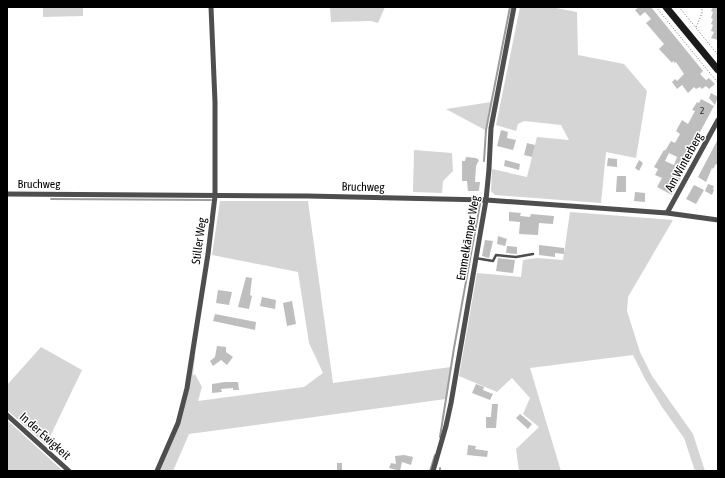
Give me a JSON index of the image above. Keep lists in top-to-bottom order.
{
  "streets": {
    "street": [
      "Am Winterberg",
      "Bruchweg",
      "Emmelkämper Weg",
      "Stiller Weg",
      "In der Ewigkeit"
    ]
  },
  "crossings": [
    ["Am Winterberg", "Bruchweg"],
    ["Bruchweg", "Emmelkämper Weg"],
    ["Bruchweg", "Stiller Weg"]
  ],
  "house_numbers": ["2"]
}
